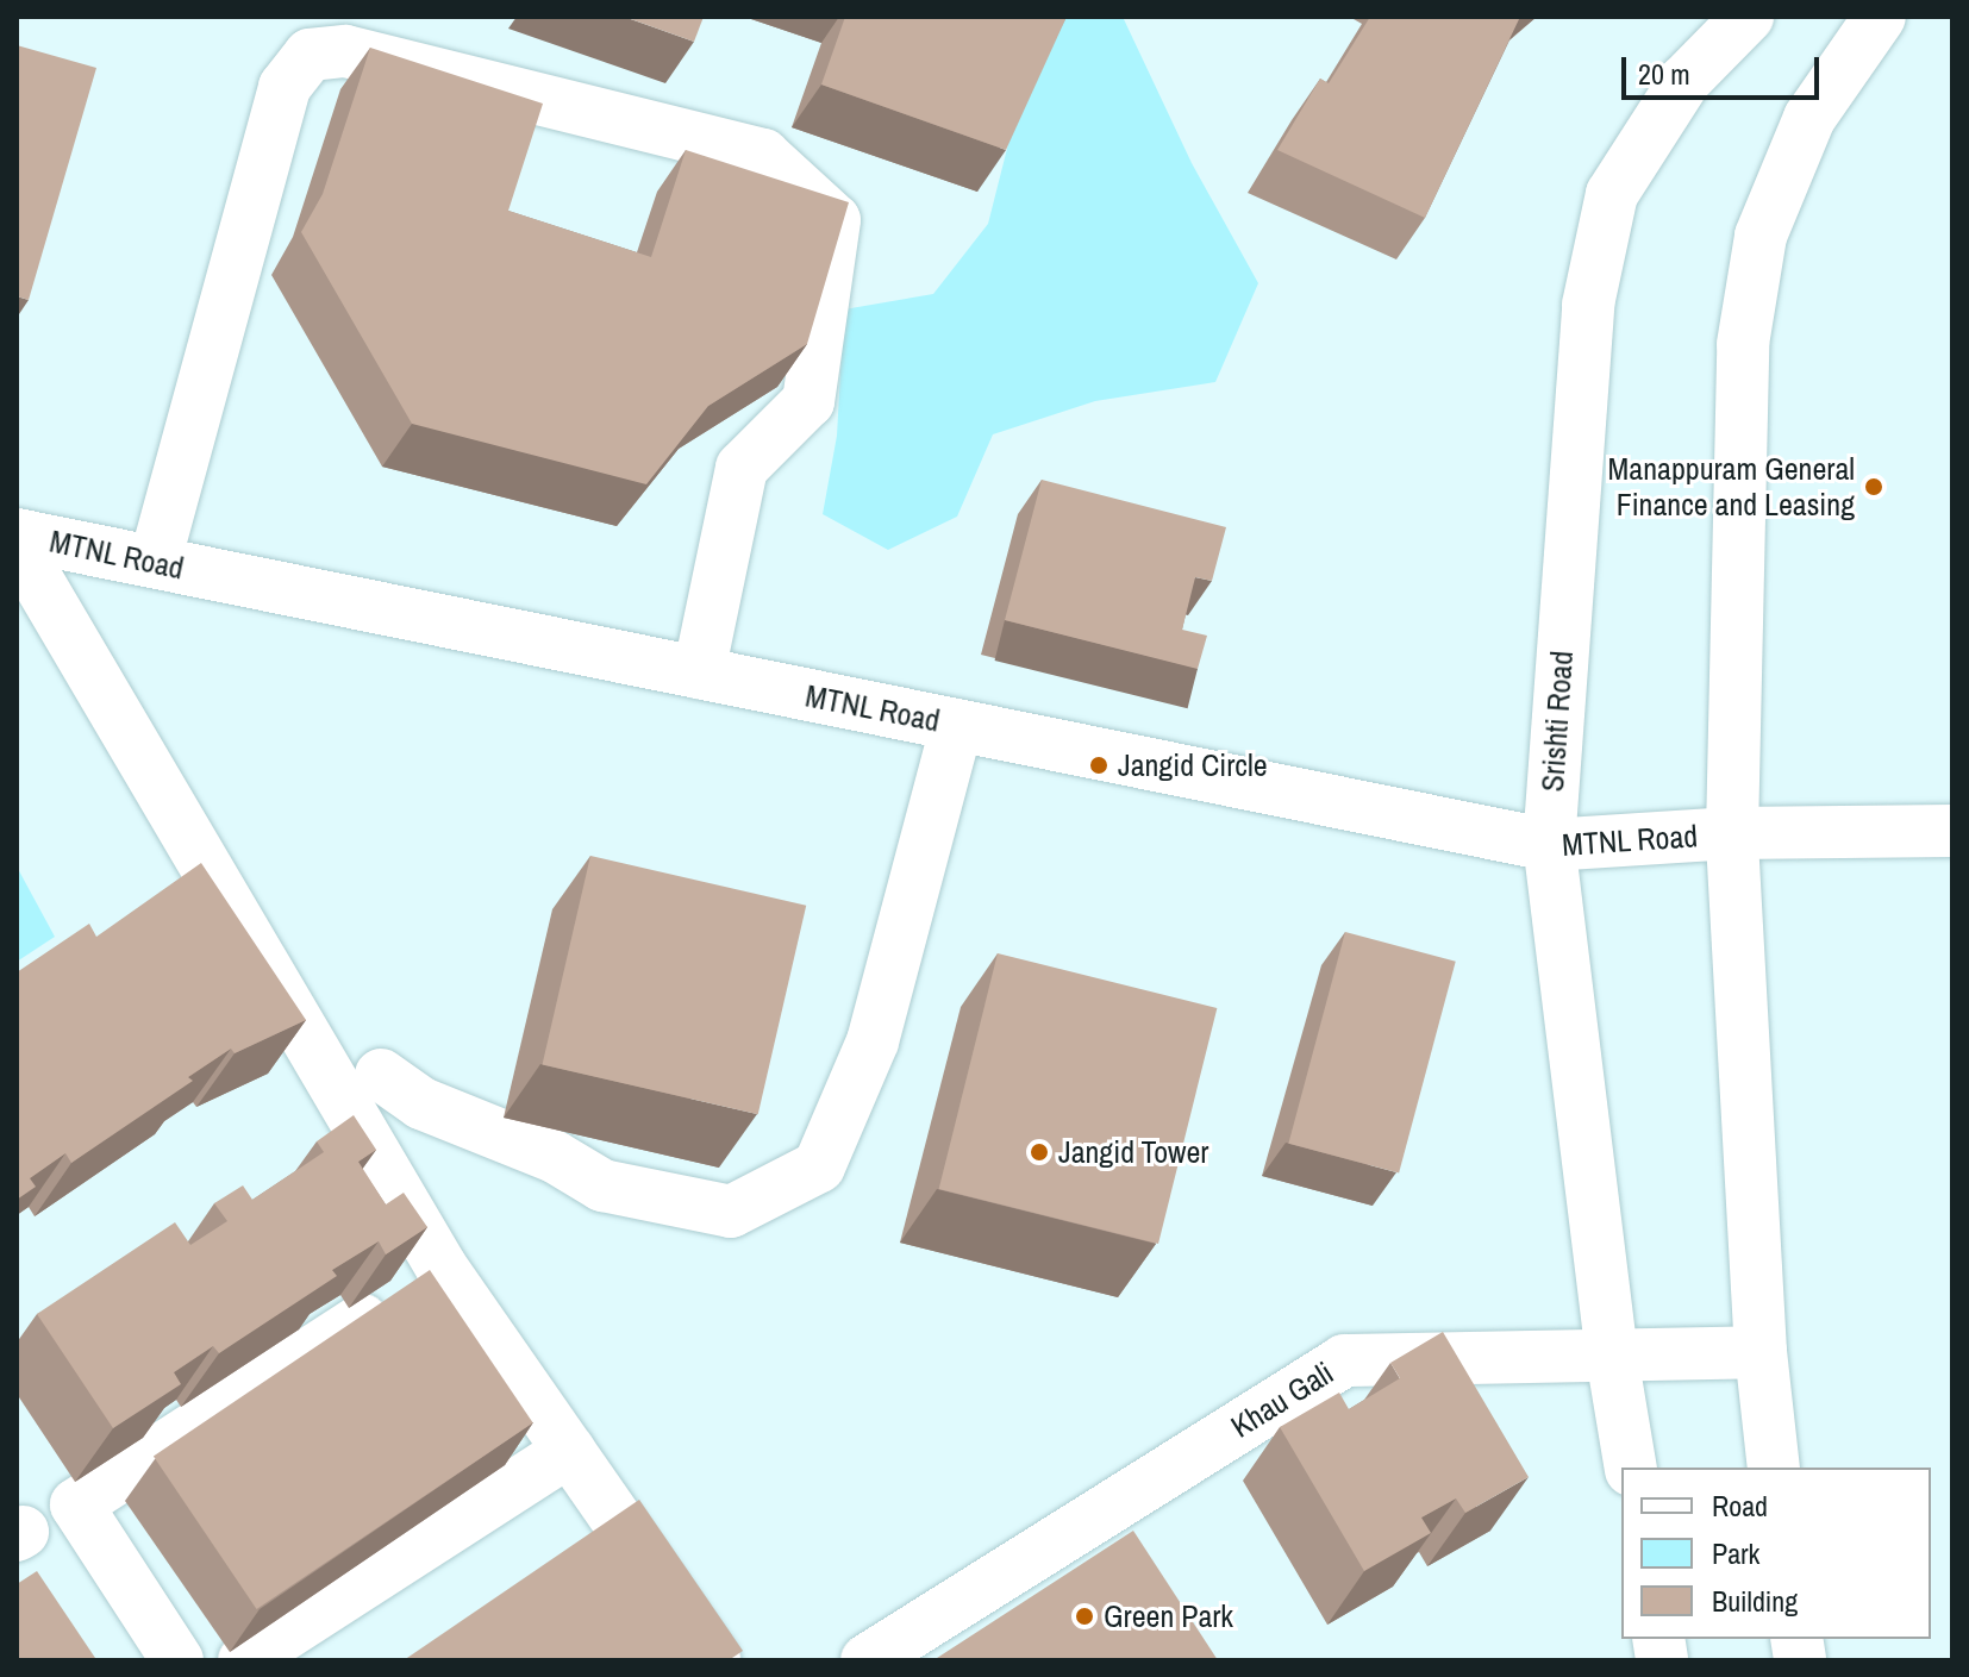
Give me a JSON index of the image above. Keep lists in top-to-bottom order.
{
  "streets": {
    "street": ["MTNL Road", "Srishti Road", "Khau Gali"]
  },
  "crossings": [
    ["MTNL Road", "Srishti Road"],
    ["Srishti Road", "Khau Gali"]
  ],
  "places": [
    "Manappuram General Finance and Leasing",
    "Jangid Circle",
    "Jangid Tower",
    "Green Park"
  ],
  "legend": ["Road", "Park", "Building"],
  "scale_bar": "20 m"
}
